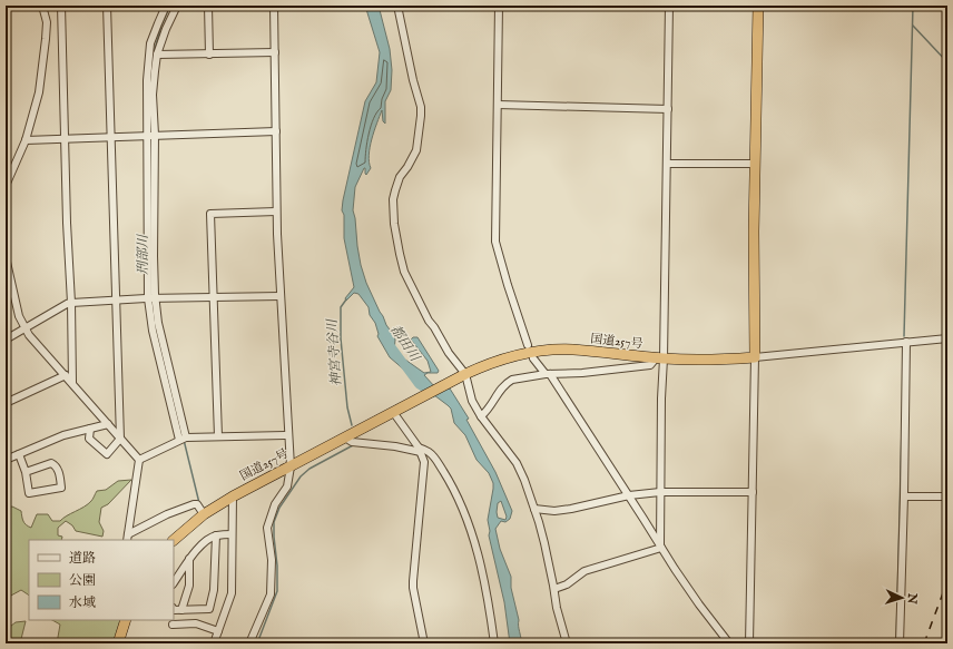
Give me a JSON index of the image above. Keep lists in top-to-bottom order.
{
  "streets": {
    "highway": ["国道257号"]
  },
  "water": ["刑部川", "都田川", "神宮寺谷川"],
  "legend": ["道路", "公園", "水域"],
  "north": "right"
}
